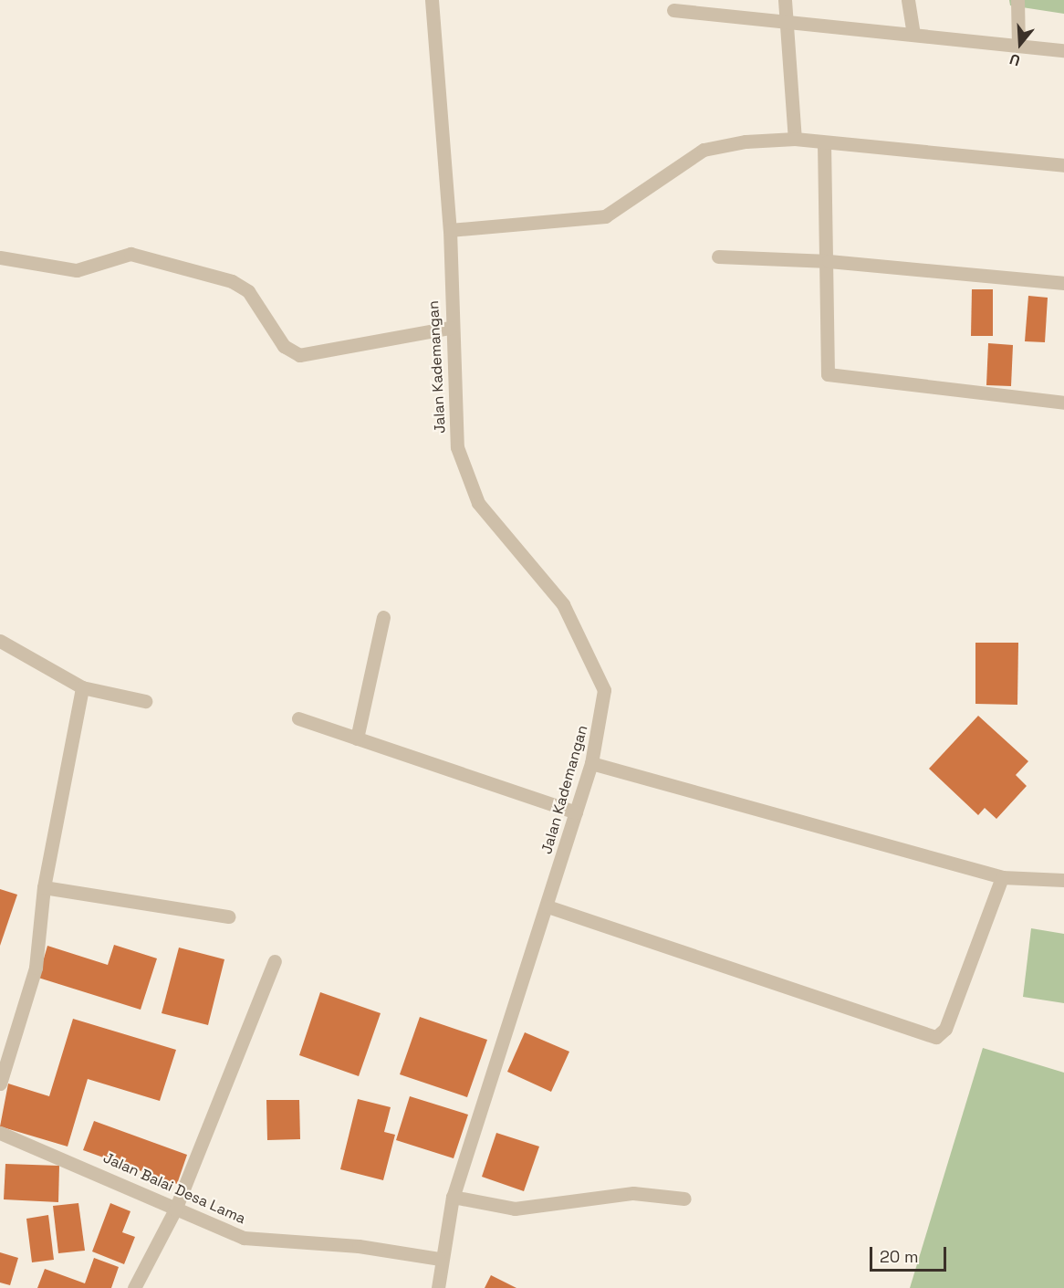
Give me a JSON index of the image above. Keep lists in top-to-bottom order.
{
  "streets": {
    "street": ["Jalan Kademangan", "Jalan Balai Desa Lama"]
  },
  "crossings": [
    ["Jalan Kademangan", "Jalan Balai Desa Lama"]
  ],
  "scale_bar": "20 m",
  "north": "bottom"
}
